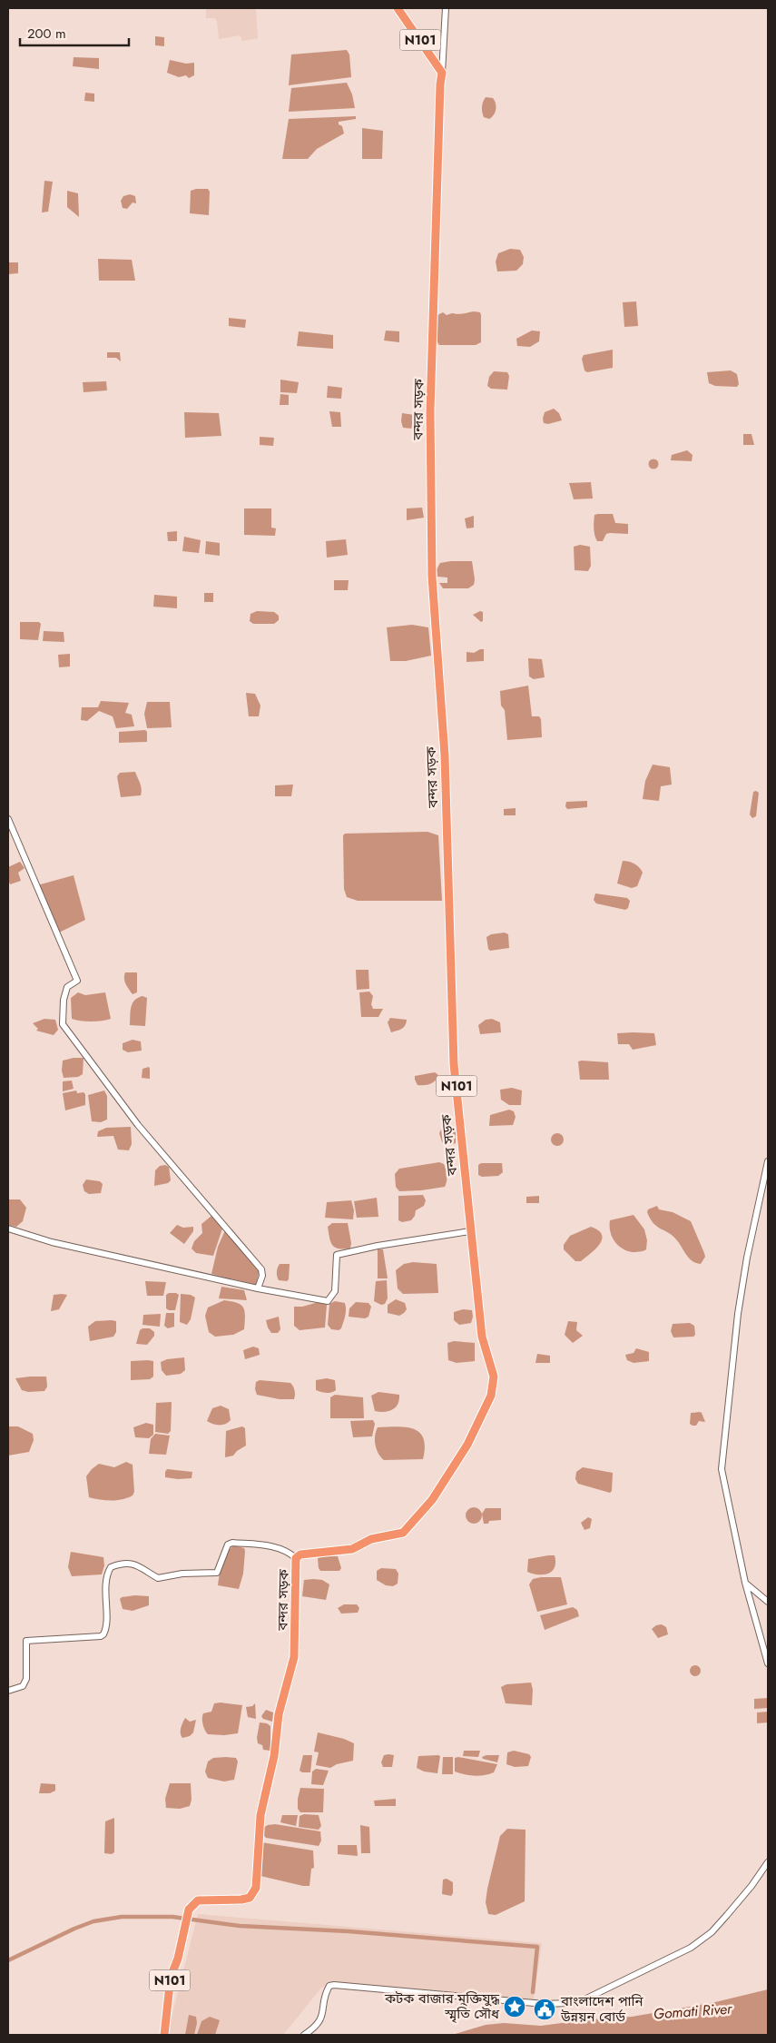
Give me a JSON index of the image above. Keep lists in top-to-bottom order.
{
  "streets": {
    "highway": ["N101", "বন্দর সড়ক"]
  },
  "crossings": [
    ["N101", "বন্দর সড়ক"]
  ],
  "water": ["Gomati River"],
  "places": {
    "place": ["কটক বাজার মুক্তিযুদ্ধ স্মৃতি সৌধ"],
    "public building": ["বাংলাদেশ পানি উন্নয়ন বোর্ড"]
  },
  "scale_bar": "200 m"
}
